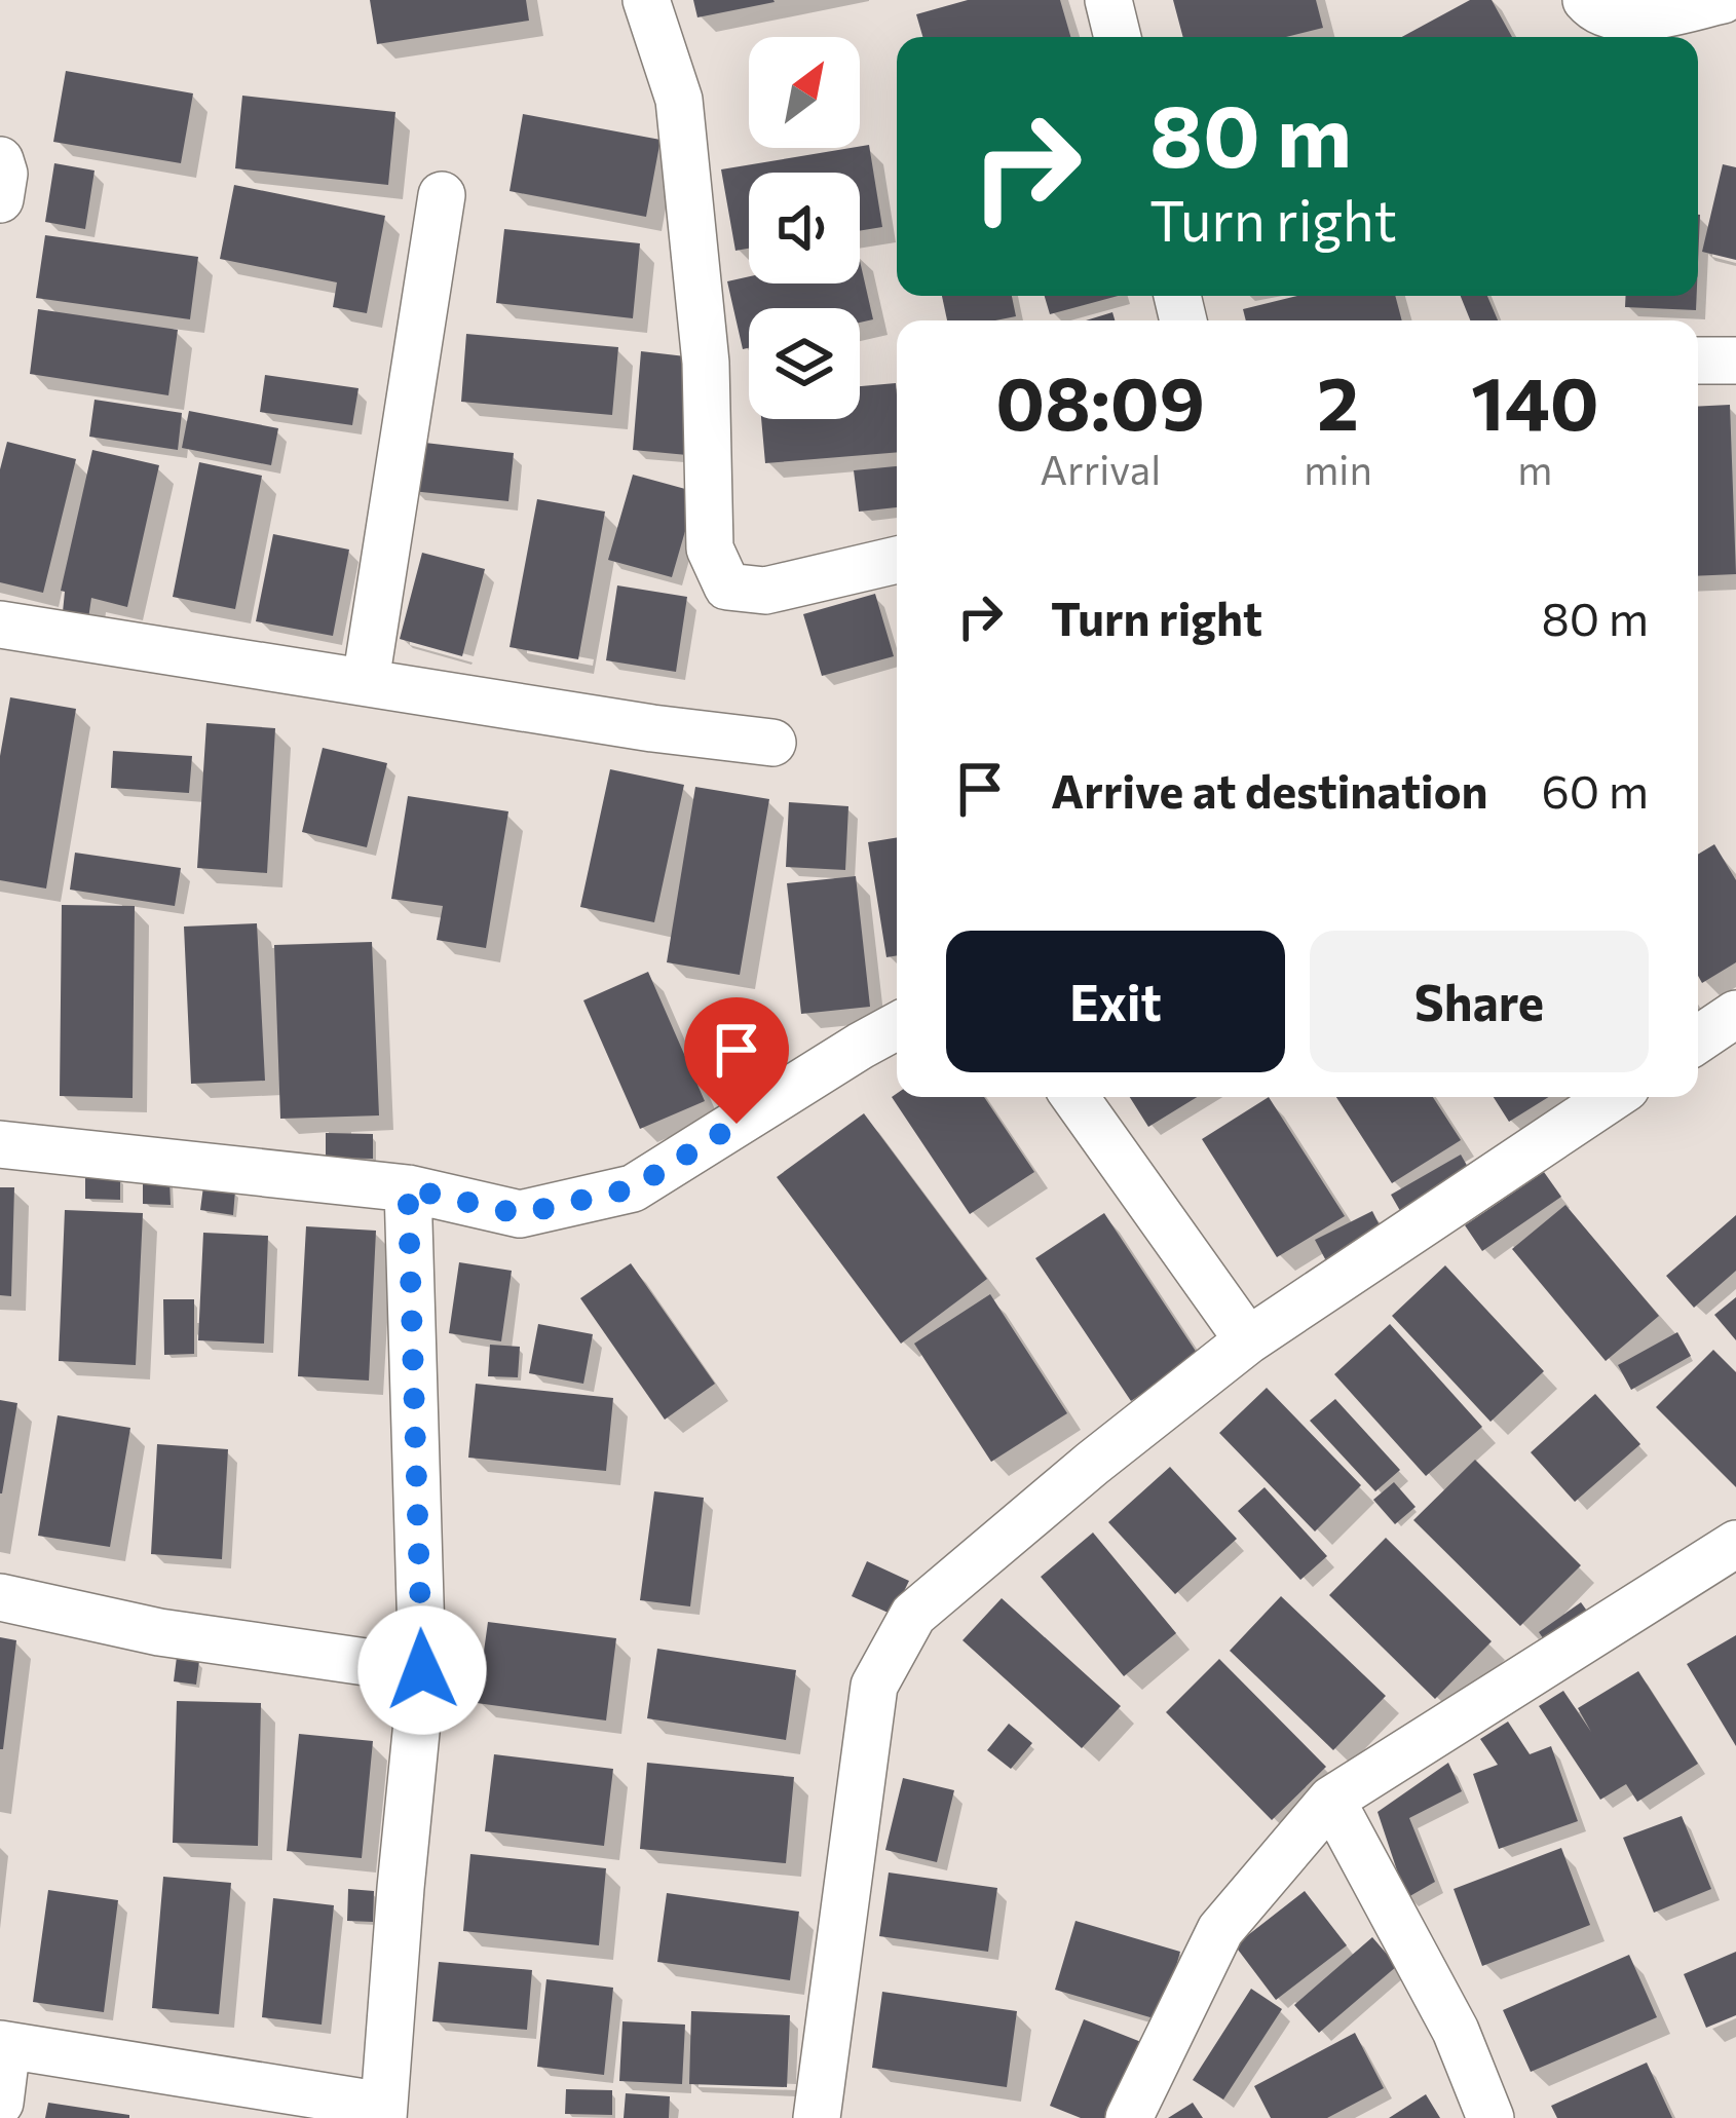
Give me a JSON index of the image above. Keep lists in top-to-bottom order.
{
  "north": "top right",
  "page": {
    "turn": ["80 m", "Turn right"],
    "eta": [
      "08:09",
      "Arrival",
      "2",
      "min",
      "140",
      "m"
    ],
    "list": [
      {
        "name": "Turn right",
        "value": "80 m"
      },
      {
        "name": "Arrive at destination",
        "value": "60 m"
      }
    ],
    "buttons": ["Exit", "Share"]
  }
}
